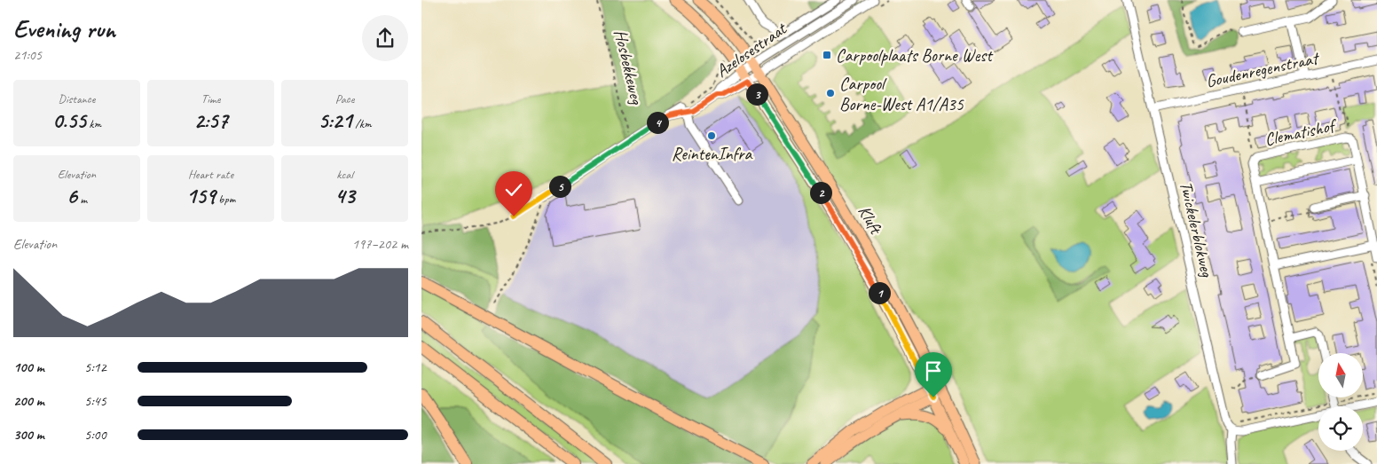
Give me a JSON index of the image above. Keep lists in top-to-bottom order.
{
  "streets": {
    "main road": ["Kluft"],
    "street": [
      "Azelosestraat",
      "Goudenregenstraat",
      "Clematishof",
      "Twickelerblokweg"
    ],
    "path": ["Hosbekkeweg"]
  },
  "crossings": [
    ["Azelosestraat", "Hosbekkeweg"],
    ["Azelosestraat", "Kluft"],
    ["Goudenregenstraat", "Twickelerblokweg"]
  ],
  "places": {
    "transit": ["Carpoolplaats Borne West"],
    "other": ["Carpool Borne-West A1/A35", "ReintenInfra"]
  },
  "north": "top",
  "page": {
    "heading": ["Evening run", "21:05"],
    "stats": [
      ["Distance", "0.55 km"],
      ["Time", "2:57"],
      ["Pace", "5:21 /km"],
      ["Elevation", "6 m"],
      ["Heart rate", "159 bpm"],
      ["kcal", "43"]
    ],
    "pins": [
      "3",
      "4",
      "5",
      "2",
      "1"
    ],
    "chart": ["Elevation", "197–202 m"],
    "list": [
      {
        "name": "100 m",
        "note": "5:12"
      },
      {
        "name": "200 m",
        "note": "5:45"
      },
      {
        "name": "300 m",
        "note": "5:00"
      }
    ]
  }
}
